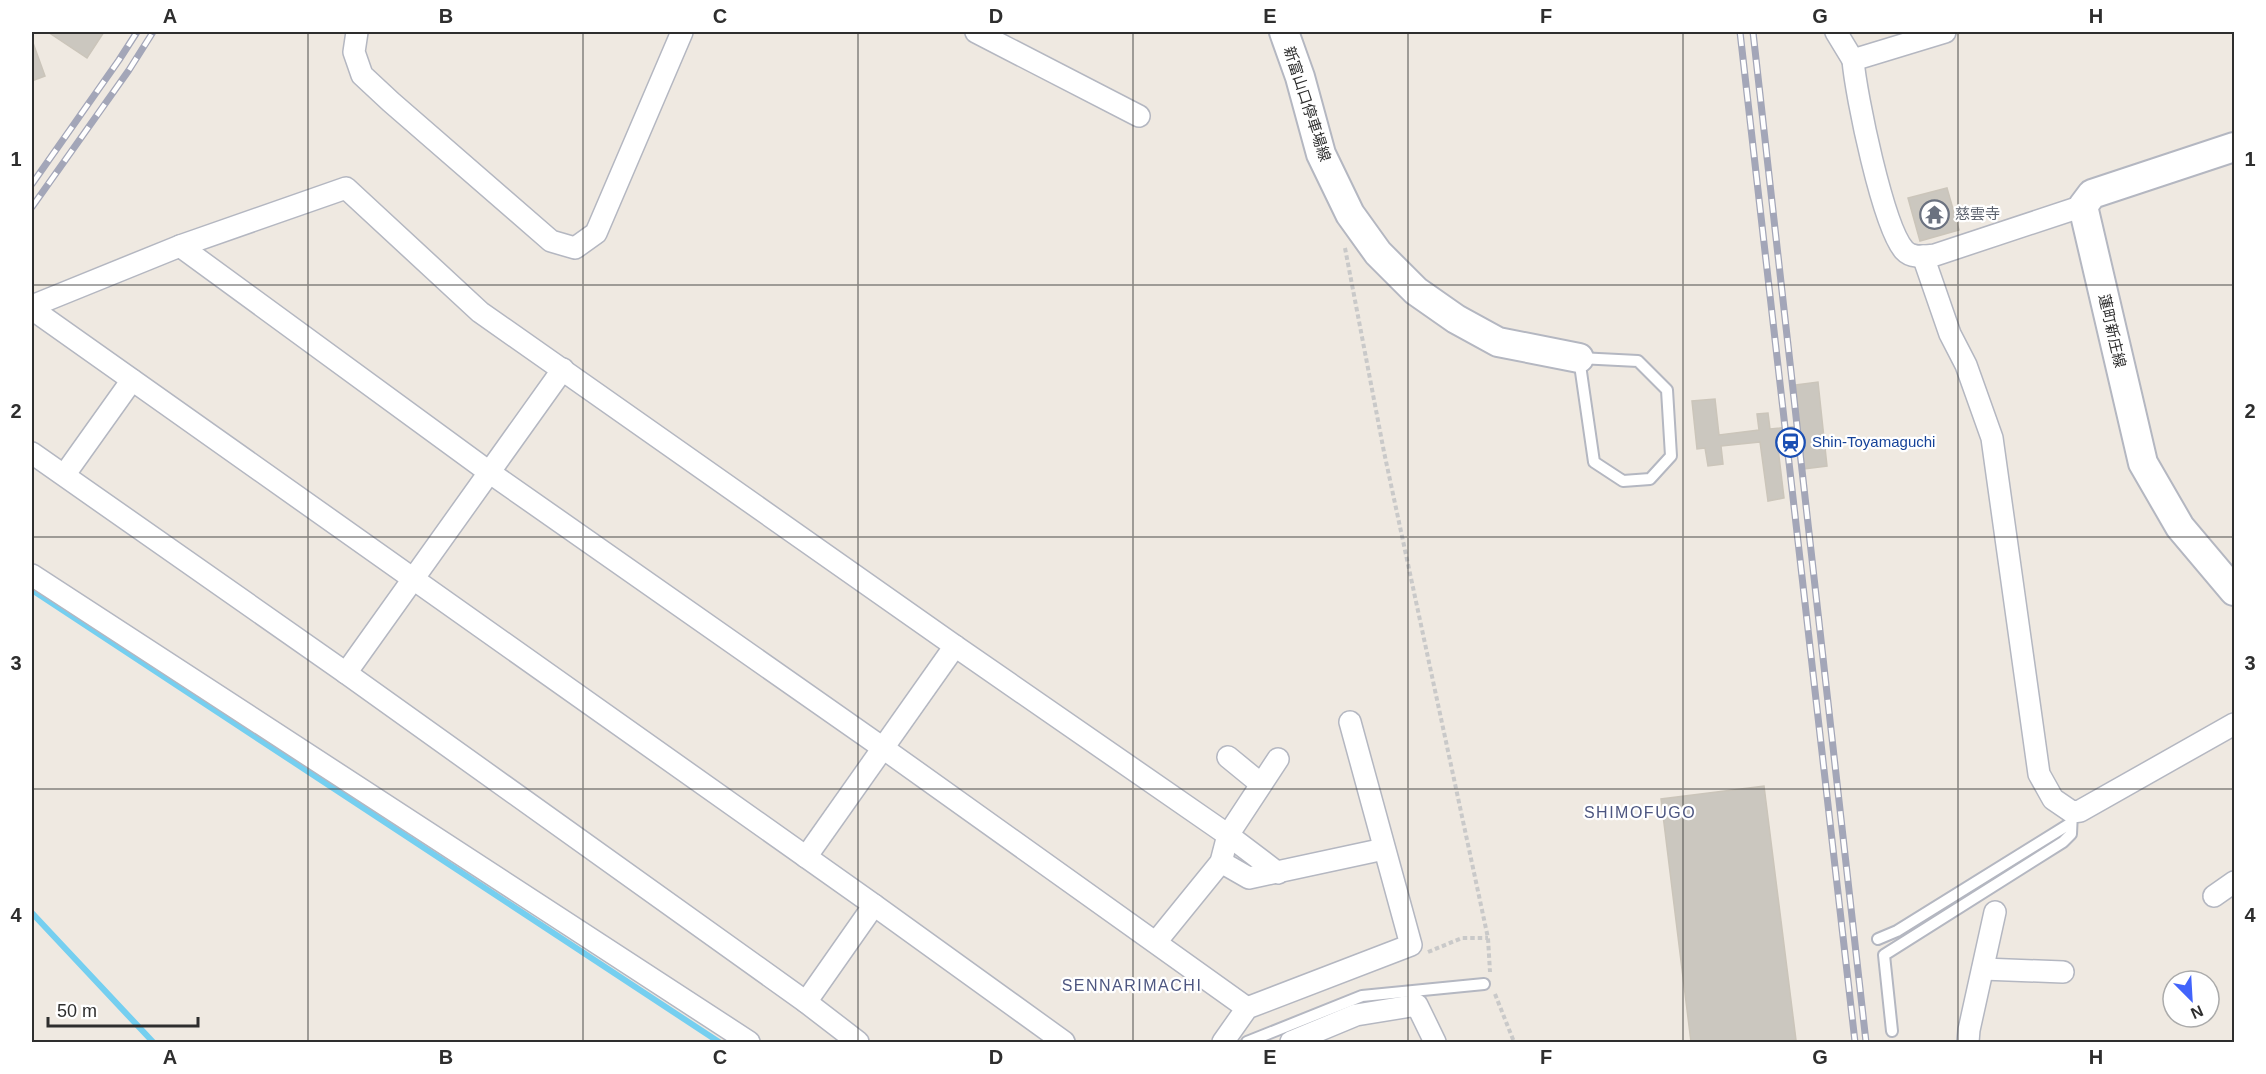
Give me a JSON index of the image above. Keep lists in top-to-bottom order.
{
  "streets": {
    "main road": ["新富山口停車場線", "蓮町新庄線"]
  },
  "districts": ["SHIMOFUGO", "SENNARIMACHI"],
  "places": {
    "temple": ["慈雲寺"],
    "station": ["Shin-Toyamaguchi"]
  },
  "scale_bar": "50 m",
  "north": "bottom right",
  "grid": {
    "columns": [
      "A",
      "B",
      "C",
      "D",
      "E",
      "F",
      "G",
      "H"
    ],
    "rows": [
      "1",
      "2",
      "3",
      "4"
    ]
  }
}
